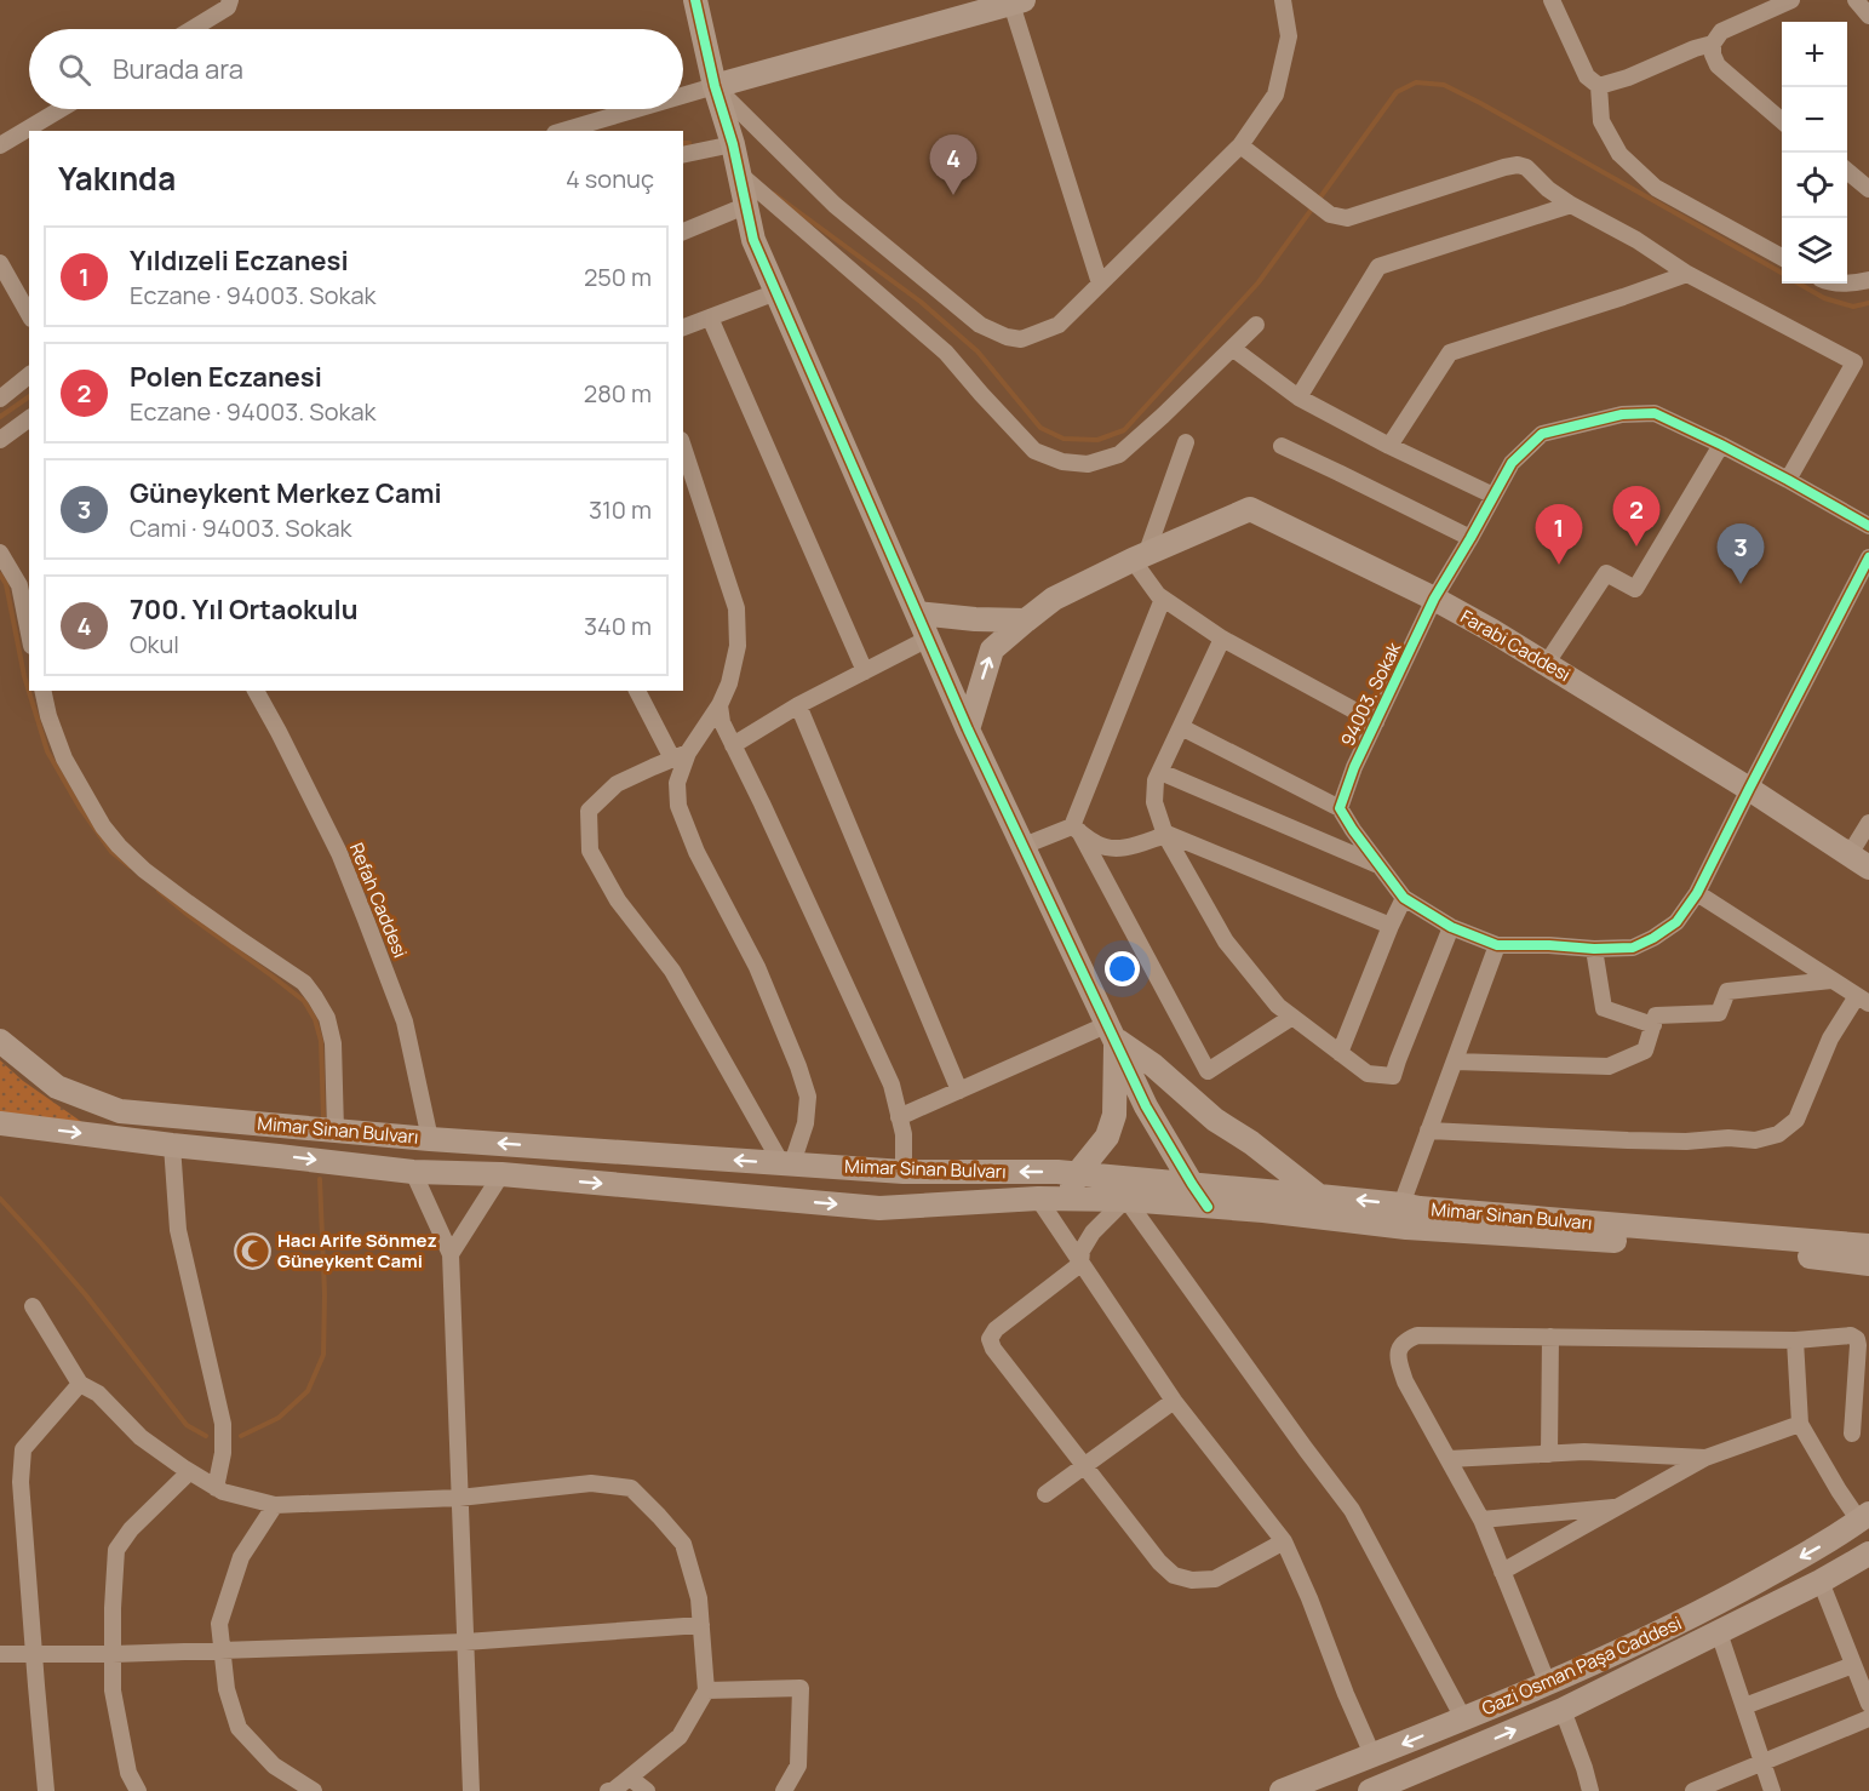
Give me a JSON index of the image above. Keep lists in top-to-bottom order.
{
  "streets": {
    "main road": ["Farabi Caddesi", "Mimar Sinan Bulvarı", "Gazi Osman Paşa Caddesi"],
    "street": ["94003. Sokak", "Refah Caddesi"]
  },
  "crossings": [
    ["Farabi Caddesi", "94003. Sokak"],
    ["Refah Caddesi", "Mimar Sinan Bulvarı"]
  ],
  "places": {
    "mosque": ["Hacı Arife Sönmez Güneykent Cami"]
  },
  "page": {
    "map_buttons": ["+", "−"],
    "search": "Burada ara",
    "heading": ["Yakında", "4 sonuç"],
    "pins": [
      "4",
      "2",
      "1",
      "3"
    ],
    "list": [
      {
        "mark": "1",
        "name": "Yıldızeli Eczanesi",
        "note": "Eczane · 94003. Sokak",
        "value": "250 m"
      },
      {
        "mark": "2",
        "name": "Polen Eczanesi",
        "note": "Eczane · 94003. Sokak",
        "value": "280 m"
      },
      {
        "mark": "3",
        "name": "Güneykent Merkez Cami",
        "note": "Cami · 94003. Sokak",
        "value": "310 m"
      },
      {
        "mark": "4",
        "name": "700. Yıl Ortaokulu",
        "note": "Okul",
        "value": "340 m"
      }
    ]
  }
}
